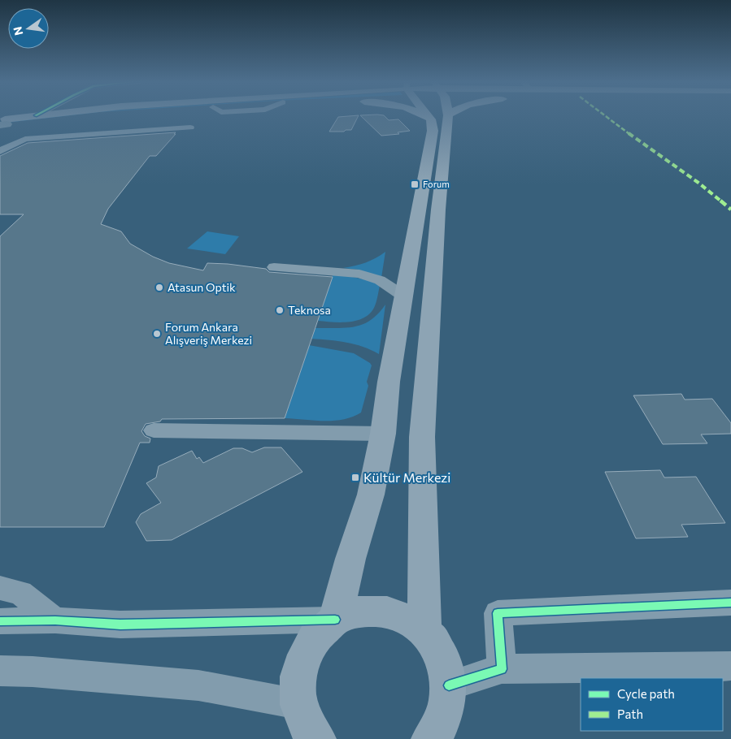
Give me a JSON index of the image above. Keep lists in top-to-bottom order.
{
  "places": {
    "transit": ["Forum", "Kültür Merkezi"],
    "other": ["Atasun Optik", "Teknosa", "Forum Ankara Alışveriş Merkezi"]
  },
  "legend": ["Cycle path", "Path"],
  "north": "left"
}
